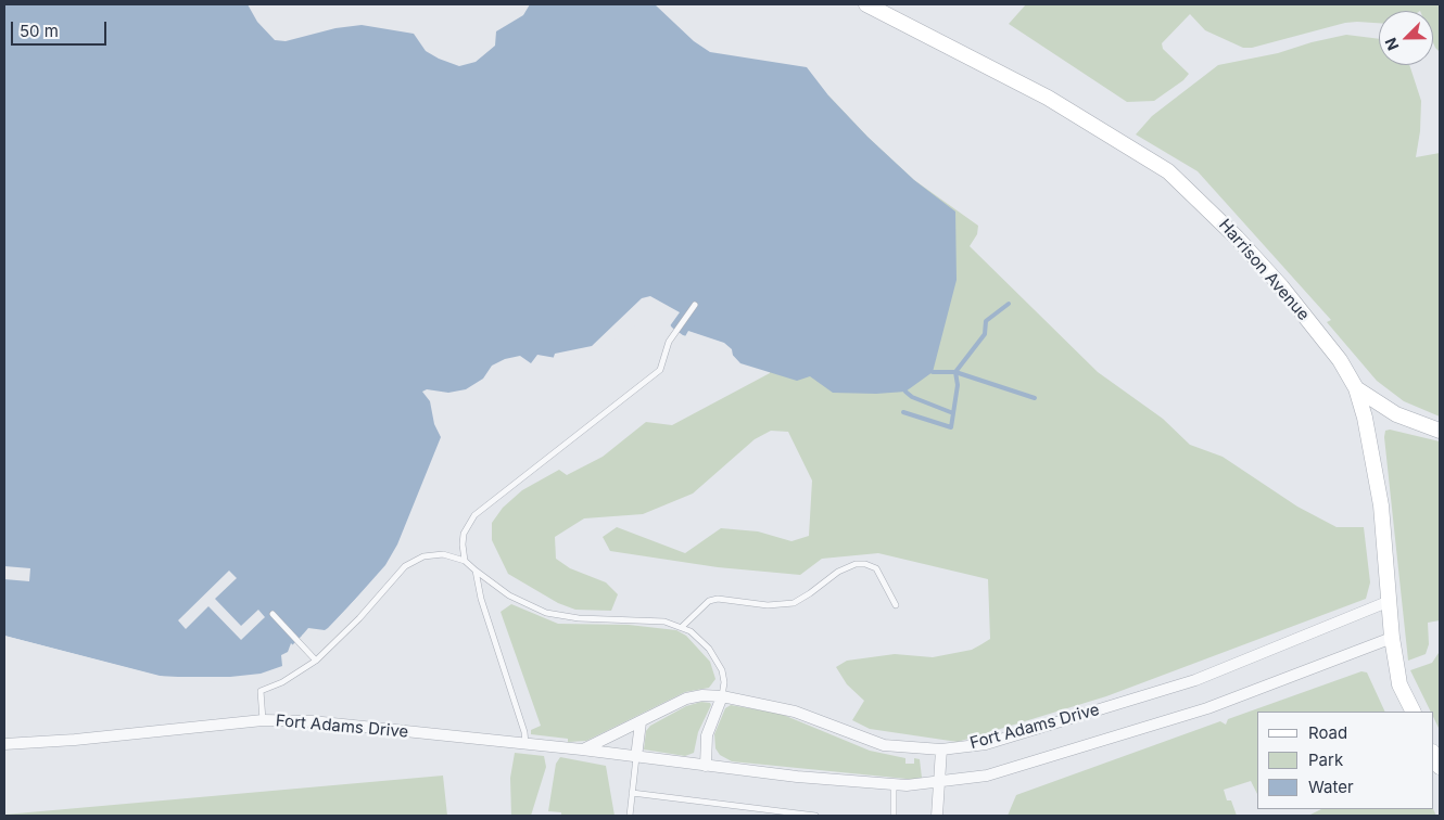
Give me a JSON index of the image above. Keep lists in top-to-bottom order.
{
  "streets": {
    "main road": ["Harrison Avenue"],
    "street": ["Fort Adams Drive"]
  },
  "crossings": [
    ["Harrison Avenue", "Fort Adams Drive"]
  ],
  "legend": ["Road", "Park", "Water"],
  "scale_bar": "50 m",
  "north": "bottom left"
}
